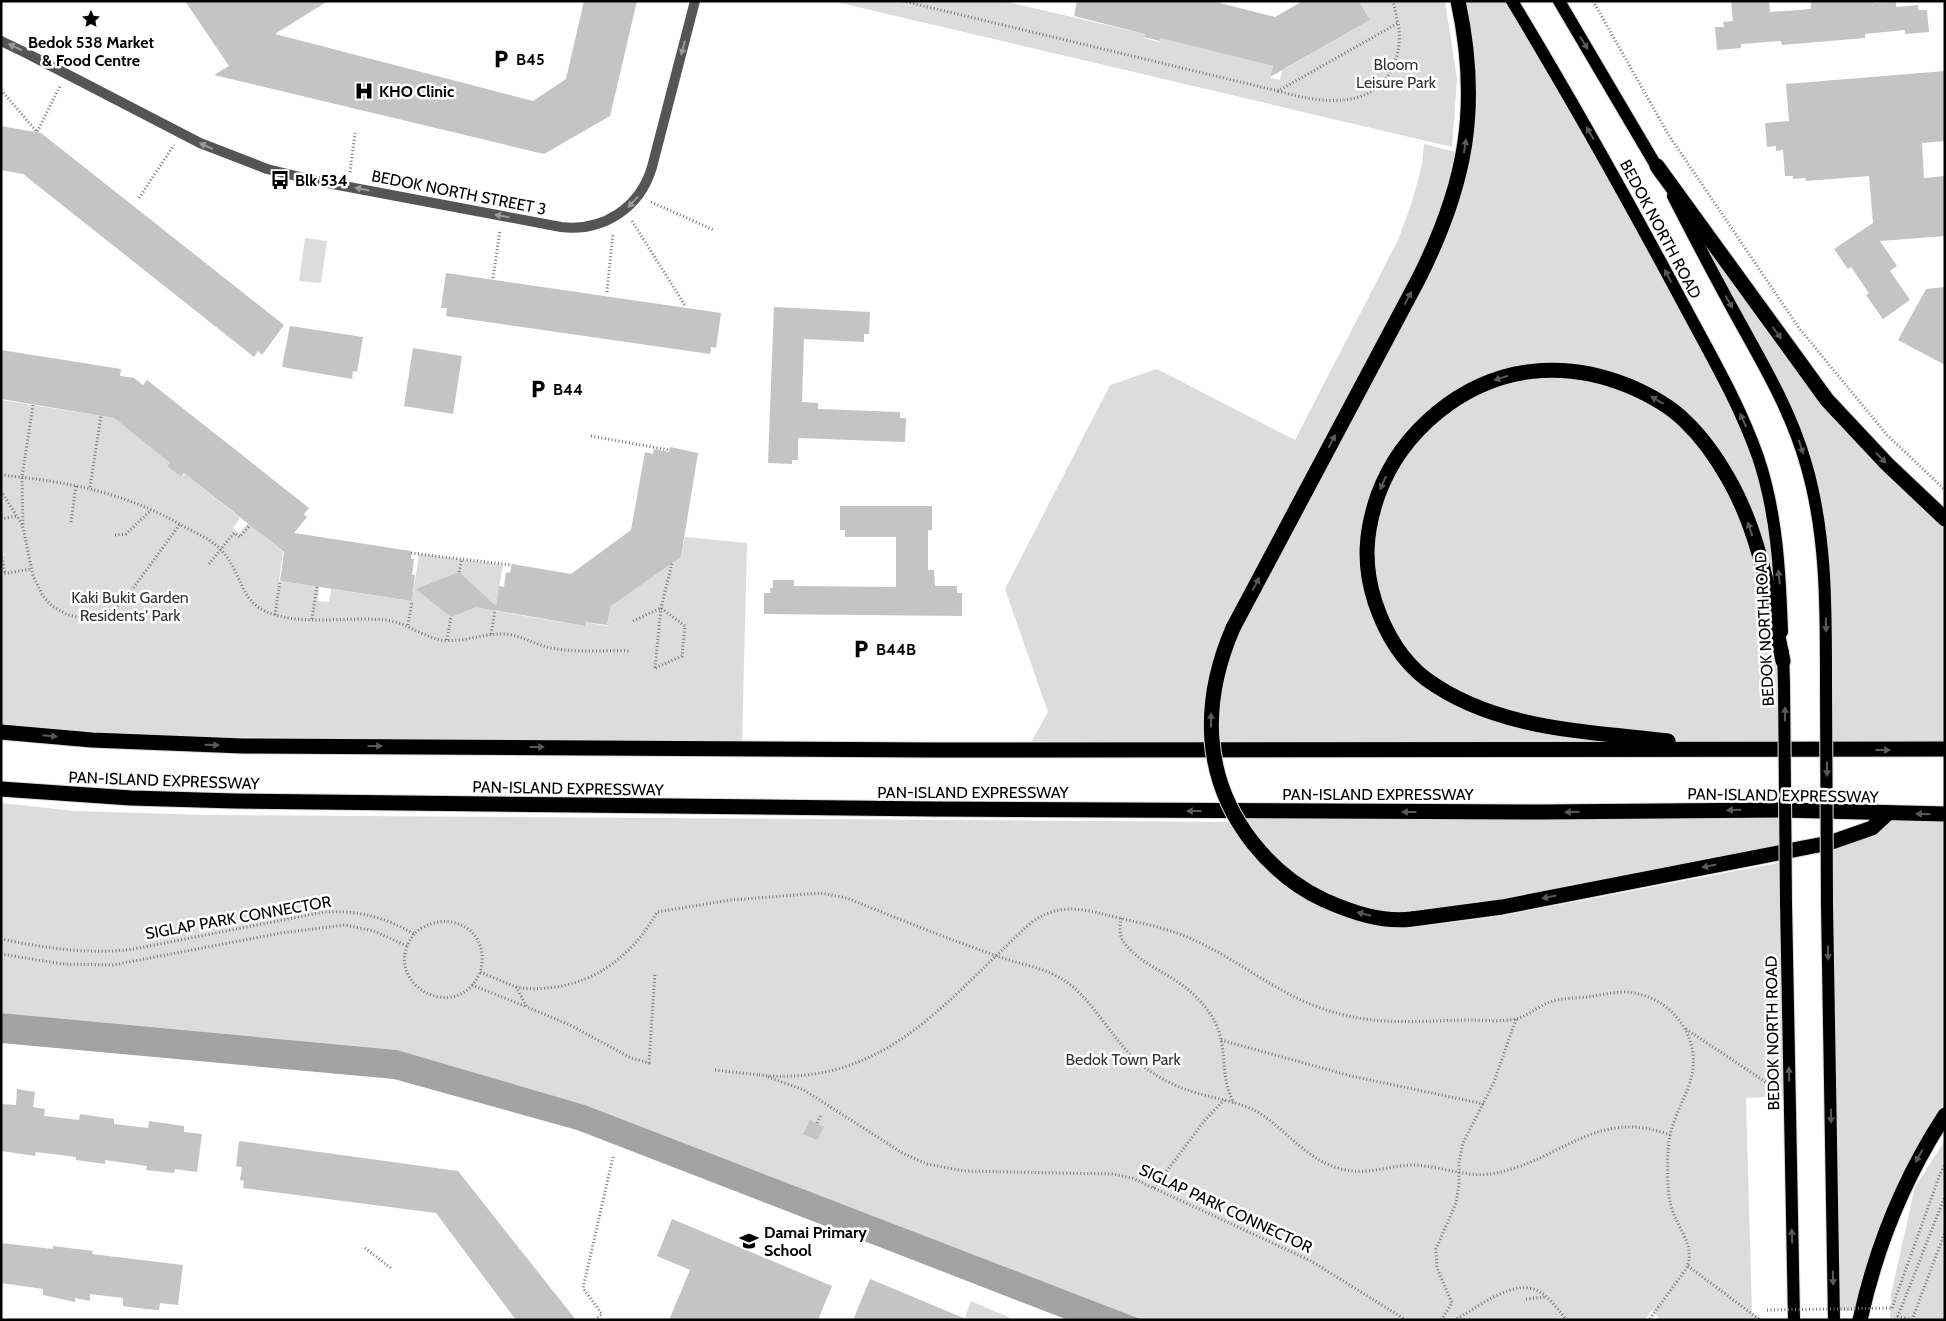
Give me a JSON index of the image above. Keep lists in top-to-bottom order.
{
  "streets": {
    "highway": ["PAN-ISLAND EXPRESSWAY"],
    "main road": ["BEDOK NORTH ROAD"],
    "street": ["BEDOK NORTH STREET 3"],
    "path": ["SIGLAP PARK CONNECTOR"]
  },
  "parks": ["Bloom Leisure Park", "Kaki Bukit Garden Residents' Park", "Bedok Town Park"],
  "places": {
    "place": ["Bedok 538 Market & Food Centre"],
    "parking": ["B45", "B44", "B44B"],
    "hospital": ["KHO Clinic"],
    "bus stop": ["Blk 534"],
    "school or university": ["Damai Primary School"]
  }
}
